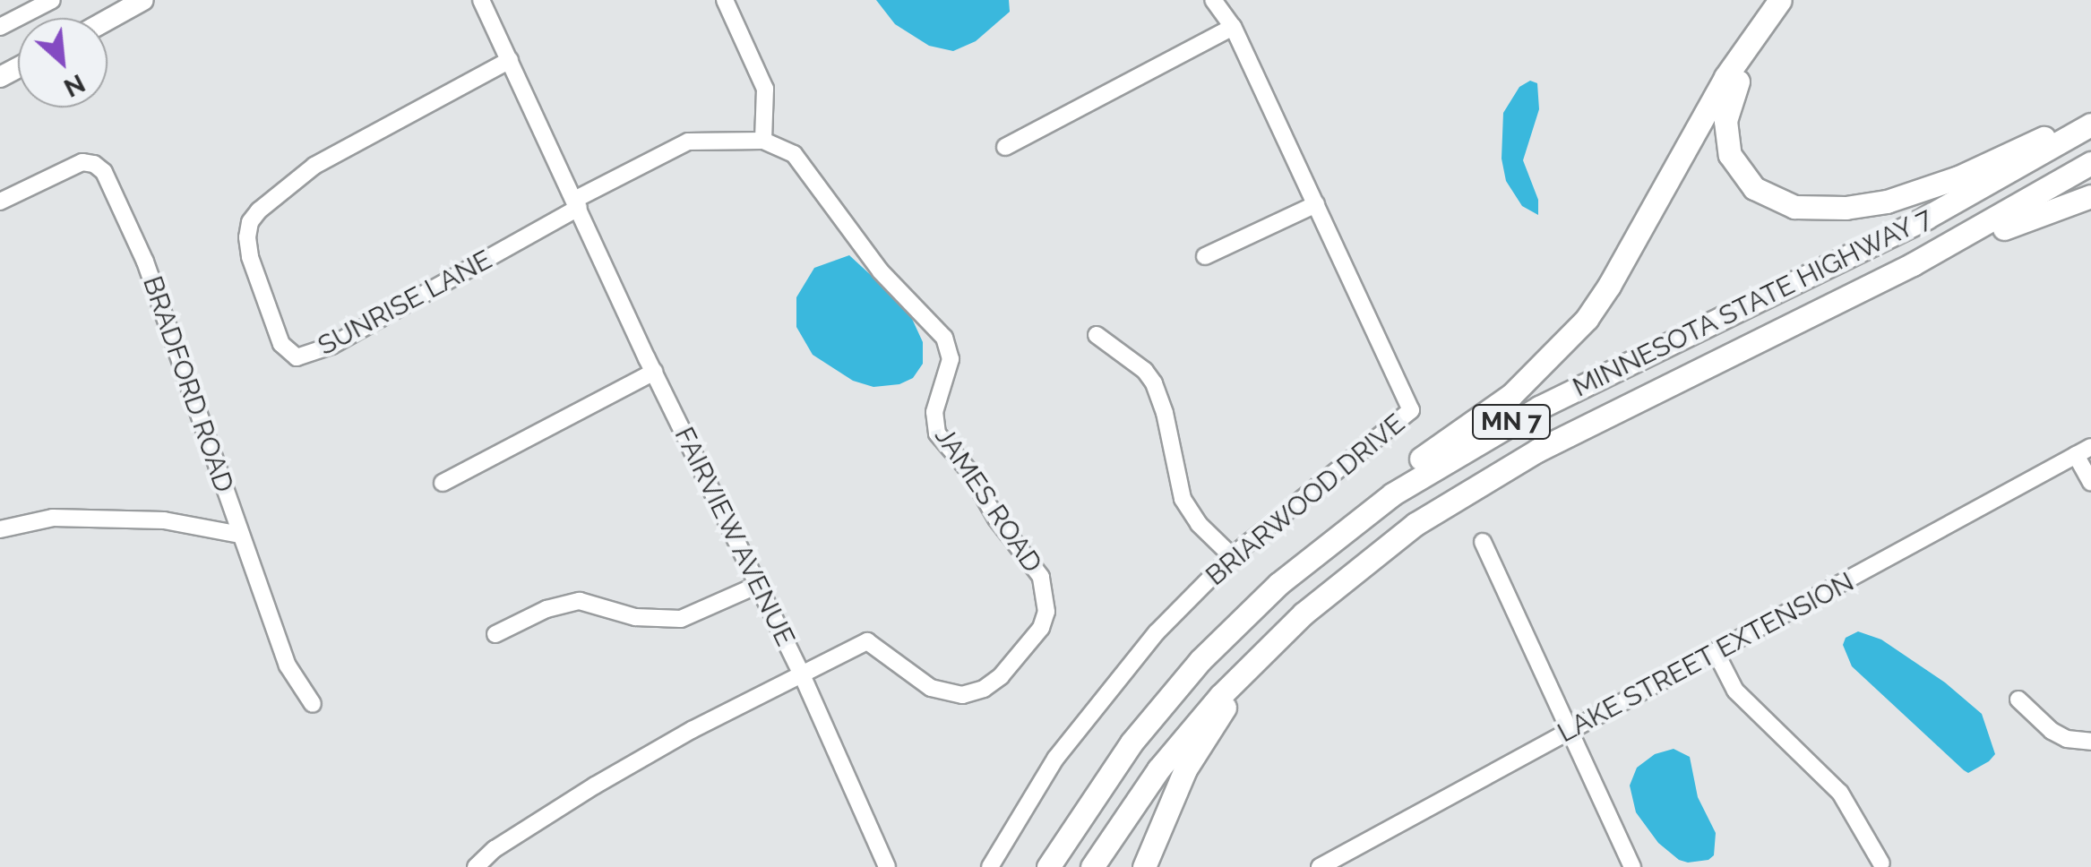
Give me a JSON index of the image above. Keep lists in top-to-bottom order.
{
  "streets": {
    "highway": ["MINNESOTA STATE HIGHWAY 7", "MN 7"],
    "street": [
      "SUNRISE LANE",
      "BRADFORD ROAD",
      "JAMES ROAD",
      "BRIARWOOD DRIVE",
      "FAIRVIEW AVENUE",
      "LAKE STREET EXTENSION"
    ]
  },
  "crossings": [
    ["SUNRISE LANE", "JAMES ROAD"],
    ["SUNRISE LANE", "FAIRVIEW AVENUE"],
    ["JAMES ROAD", "FAIRVIEW AVENUE"]
  ],
  "north": "bottom right"
}
